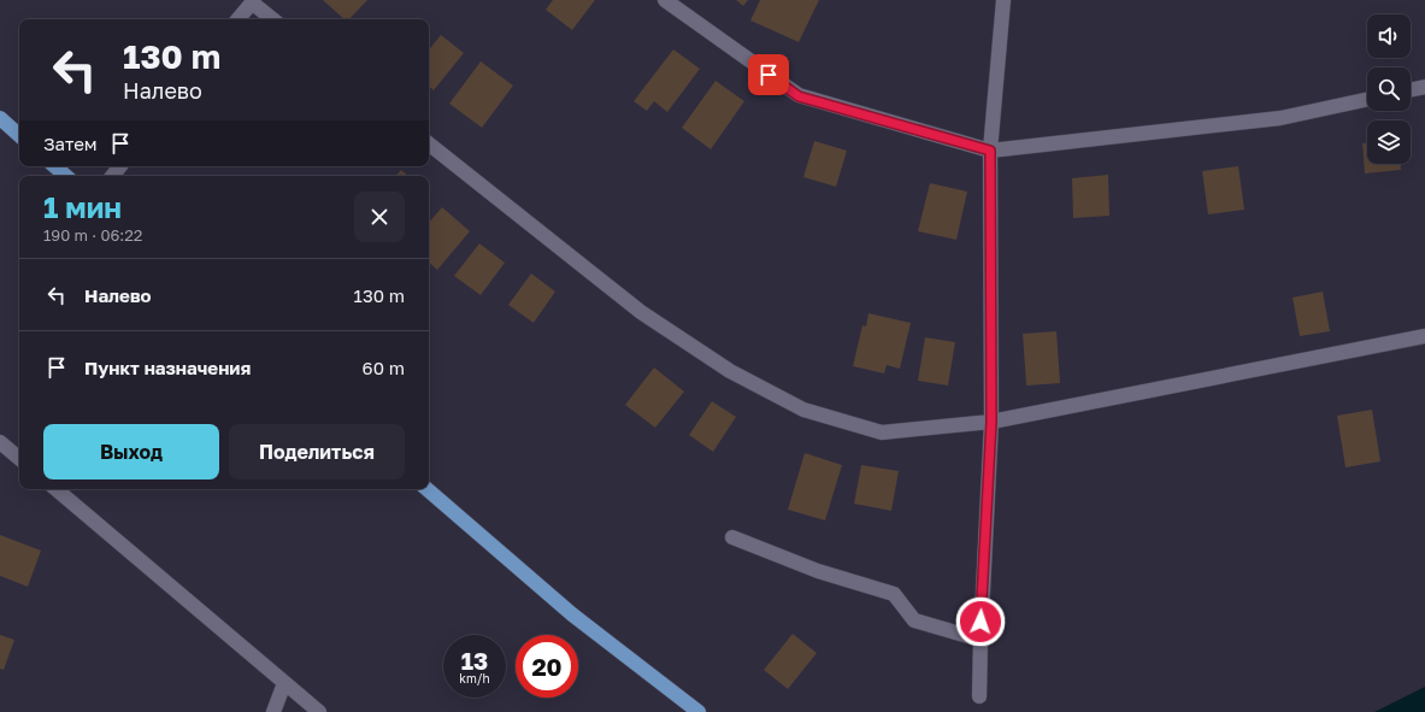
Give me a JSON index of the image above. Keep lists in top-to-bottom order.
{
  "page": {
    "turn": ["130 m", "Налево"],
    "then": "Затем",
    "heading": ["1 мин", "190 m · 06:22"],
    "list": [
      {
        "name": "Налево",
        "value": "130 m"
      },
      {
        "name": "Пункт назначения",
        "value": "60 m"
      }
    ],
    "buttons": ["Выход", "Поделиться"],
    "speed": "13 km/h",
    "limit": "20"
  }
}
